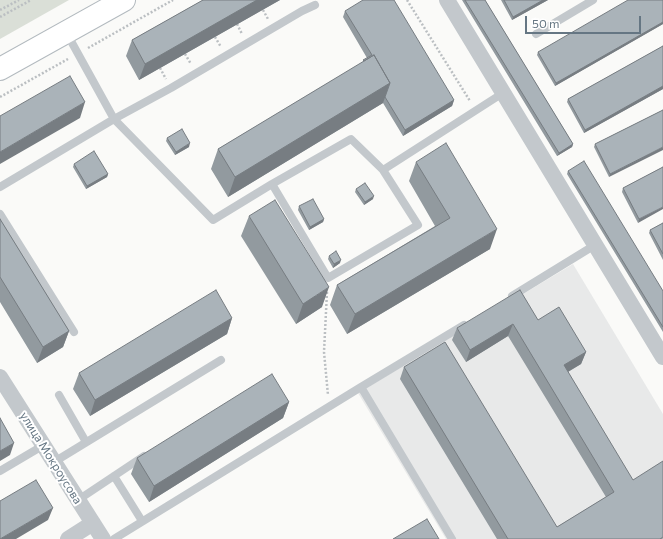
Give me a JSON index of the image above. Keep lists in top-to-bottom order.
{
  "streets": {
    "street": ["улица Мокроусова"]
  },
  "scale_bar": "50 m"
}
